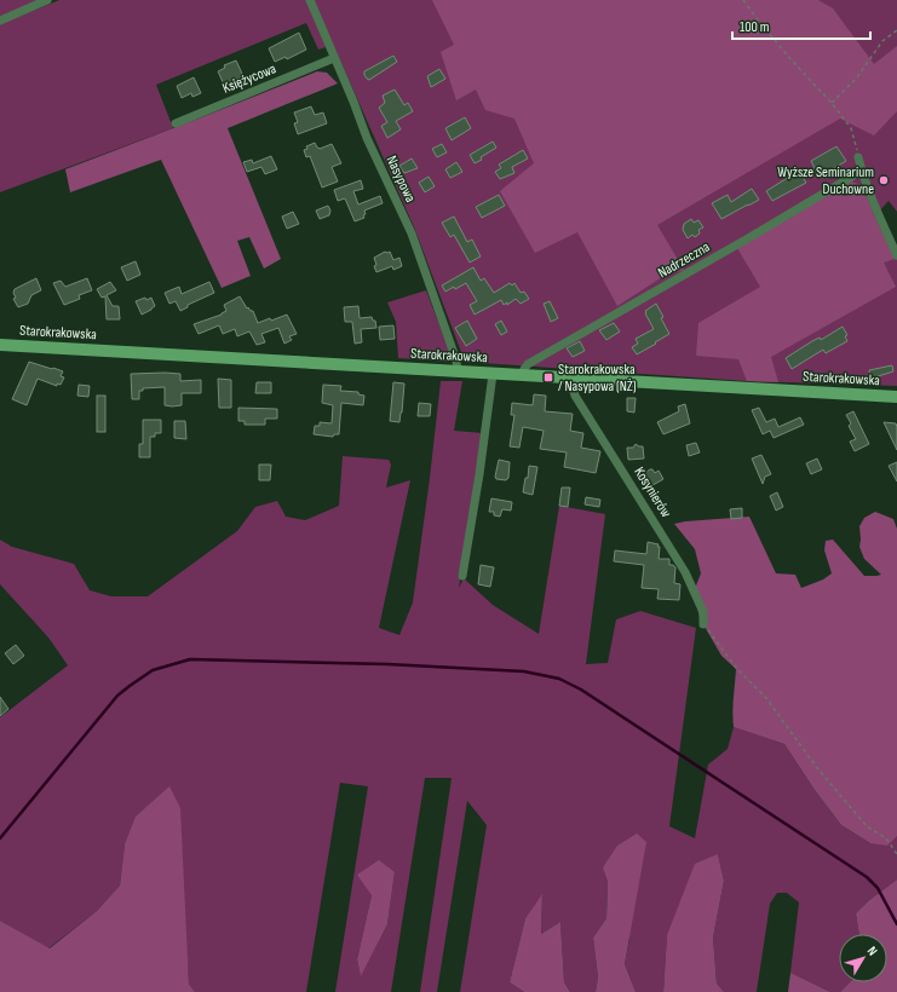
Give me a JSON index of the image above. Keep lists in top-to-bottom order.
{
  "streets": {
    "street": [
      "Księżycowa",
      "Nasypowa",
      "Nadrzeczna",
      "Starokrakowska",
      "Kosynierów"
    ]
  },
  "crossings": [
    ["Księżycowa", "Nasypowa"],
    ["Nasypowa", "Starokrakowska"],
    ["Nadrzeczna", "Starokrakowska"],
    ["Starokrakowska", "Kosynierów"]
  ],
  "places": {
    "other": ["Wyższe Seminarium Duchowne"],
    "transit": ["Starokrakowska / Nasypowa (NŻ)"]
  },
  "scale_bar": "100 m",
  "north": "top right"
}
